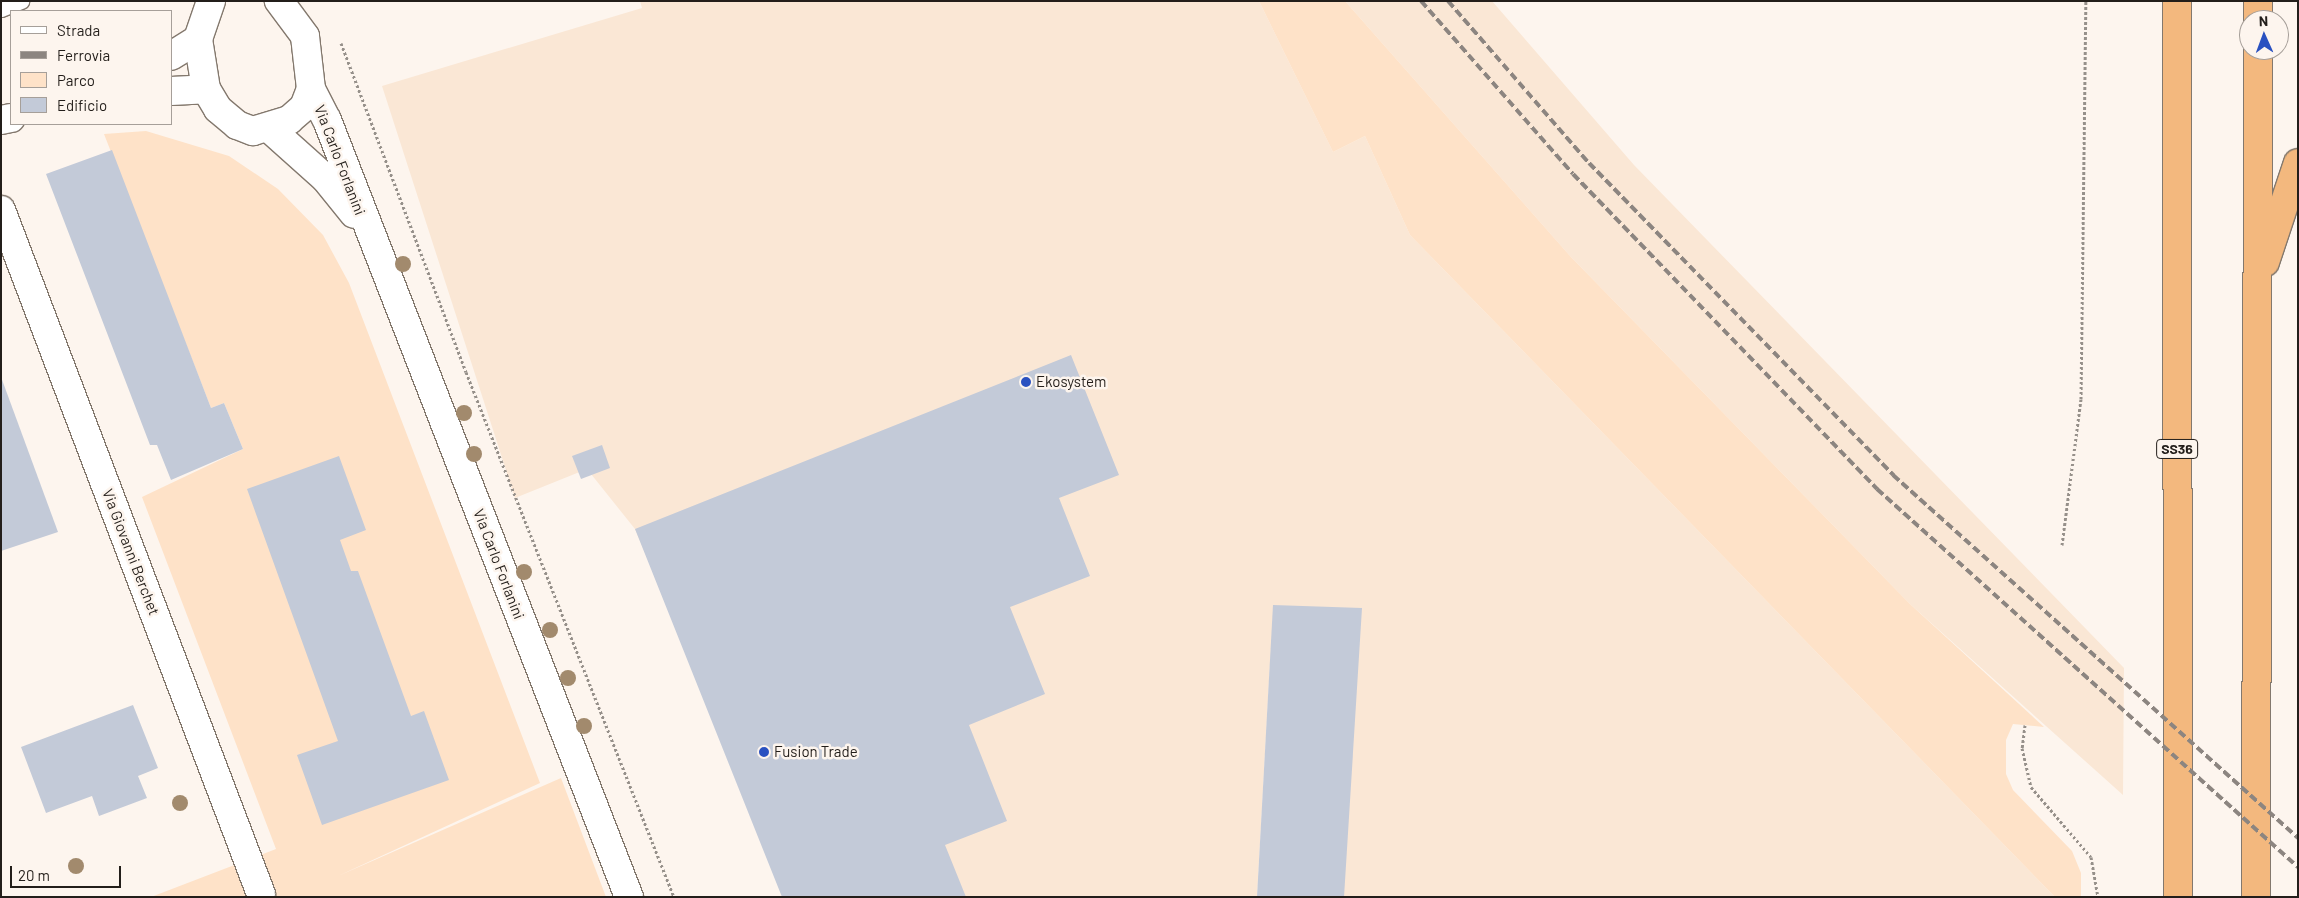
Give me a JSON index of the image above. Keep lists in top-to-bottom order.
{
  "streets": {
    "highway": ["SS36"],
    "street": ["Via Carlo Forlanini", "Via Giovanni Berchet"]
  },
  "places": ["Ekosystem", "Fusion Trade"],
  "legend": [
    "Strada",
    "Ferrovia",
    "Parco",
    "Edificio"
  ],
  "scale_bar": "20 m",
  "north": "top"
}
